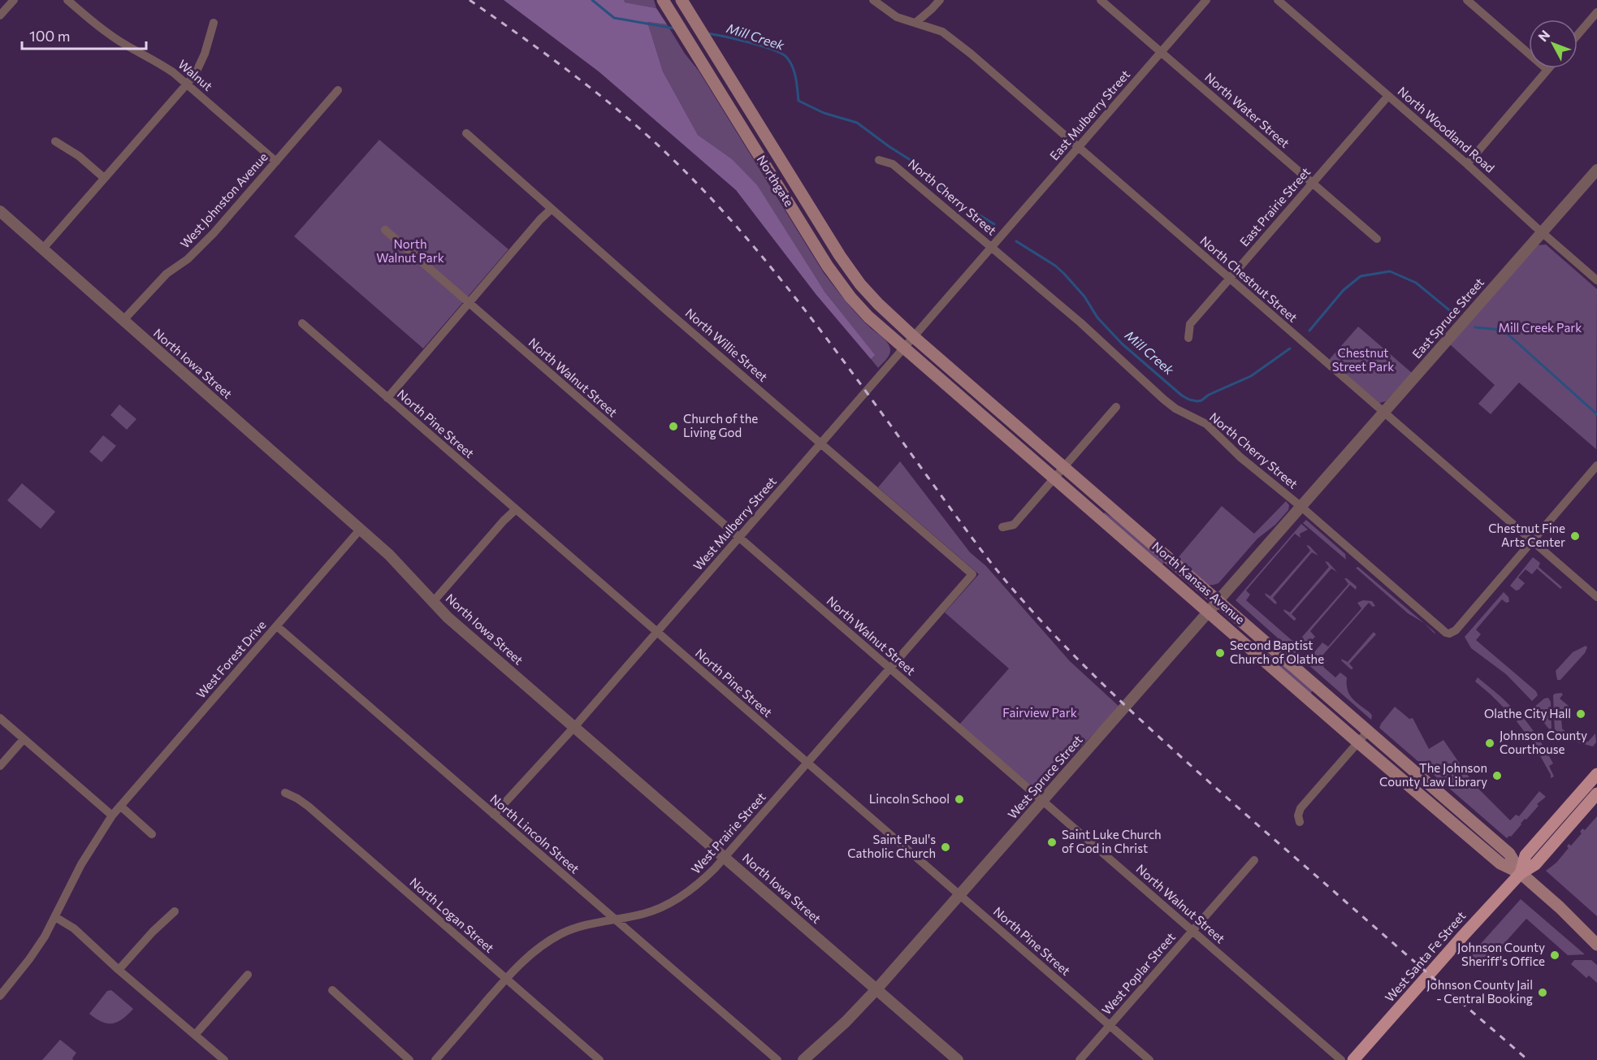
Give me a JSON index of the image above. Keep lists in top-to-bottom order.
{
  "streets": {
    "main road": ["Northgate", "North Kansas Avenue", "West Santa Fe Street"],
    "street": [
      "Walnut",
      "North Water Street",
      "East Mulberry Street",
      "North Woodland Road",
      "North Cherry Street",
      "West Johnston Avenue",
      "East Prairie Street",
      "North Chestnut Street",
      "East Spruce Street",
      "North Willie Street",
      "North Iowa Street",
      "North Walnut Street",
      "North Pine Street",
      "West Mulberry Street",
      "West Forest Drive",
      "West Spruce Street",
      "West Prairie Street",
      "North Lincoln Street",
      "North Logan Street",
      "West Poplar Street"
    ]
  },
  "crossings": [
    ["Walnut", "West Johnston Avenue"],
    ["North Water Street", "East Mulberry Street"],
    ["North Water Street", "East Prairie Street"],
    ["East Mulberry Street", "North Cherry Street"],
    ["East Mulberry Street", "North Chestnut Street"],
    ["East Mulberry Street", "West Mulberry Street"],
    ["North Woodland Road", "East Prairie Street"],
    ["North Woodland Road", "East Spruce Street"],
    ["Northgate", "West Mulberry Street"],
    ["Northgate", "North Kansas Avenue"],
    ["North Cherry Street", "North Chestnut Street"],
    ["North Cherry Street", "East Spruce Street"],
    ["North Cherry Street", "West Mulberry Street"],
    ["North Cherry Street", "West Spruce Street"],
    ["West Johnston Avenue", "North Iowa Street"],
    ["East Prairie Street", "North Chestnut Street"],
    ["North Chestnut Street", "East Spruce Street"],
    ["East Spruce Street", "West Spruce Street"],
    ["North Willie Street", "West Mulberry Street"],
    ["North Willie Street", "West Prairie Street"],
    ["North Iowa Street", "West Mulberry Street"],
    ["North Iowa Street", "West Forest Drive"],
    ["North Iowa Street", "West Spruce Street"],
    ["North Iowa Street", "West Prairie Street"],
    ["North Walnut Street", "West Mulberry Street"],
    ["North Walnut Street", "West Spruce Street"],
    ["North Walnut Street", "West Prairie Street"],
    ["North Walnut Street", "West Poplar Street"],
    ["North Pine Street", "West Mulberry Street"],
    ["North Pine Street", "West Spruce Street"],
    ["North Pine Street", "West Prairie Street"],
    ["North Pine Street", "West Poplar Street"],
    ["West Mulberry Street", "North Kansas Avenue"],
    ["West Mulberry Street", "North Lincoln Street"],
    ["North Kansas Avenue", "West Spruce Street"],
    ["North Kansas Avenue", "West Santa Fe Street"],
    ["West Forest Drive", "North Lincoln Street"],
    ["West Prairie Street", "North Lincoln Street"],
    ["West Prairie Street", "North Logan Street"]
  ],
  "water": ["Mill Creek"],
  "parks": [
    "North Walnut Park",
    "Mill Creek Park",
    "Chestnut Street Park",
    "Fairview Park"
  ],
  "places": [
    "Church of the Living God",
    "Chestnut Fine Arts Center",
    "Second Baptist Church of Olathe",
    "Olathe City Hall",
    "Johnson County Courthouse",
    "The Johnson County Law Library",
    "Lincoln School",
    "Saint Luke Church of God in Christ",
    "Saint Paul's Catholic Church",
    "Johnson County Sheriff's Office",
    "Johnson County Jail - Central Booking"
  ],
  "scale_bar": "100 m",
  "north": "top left"
}
